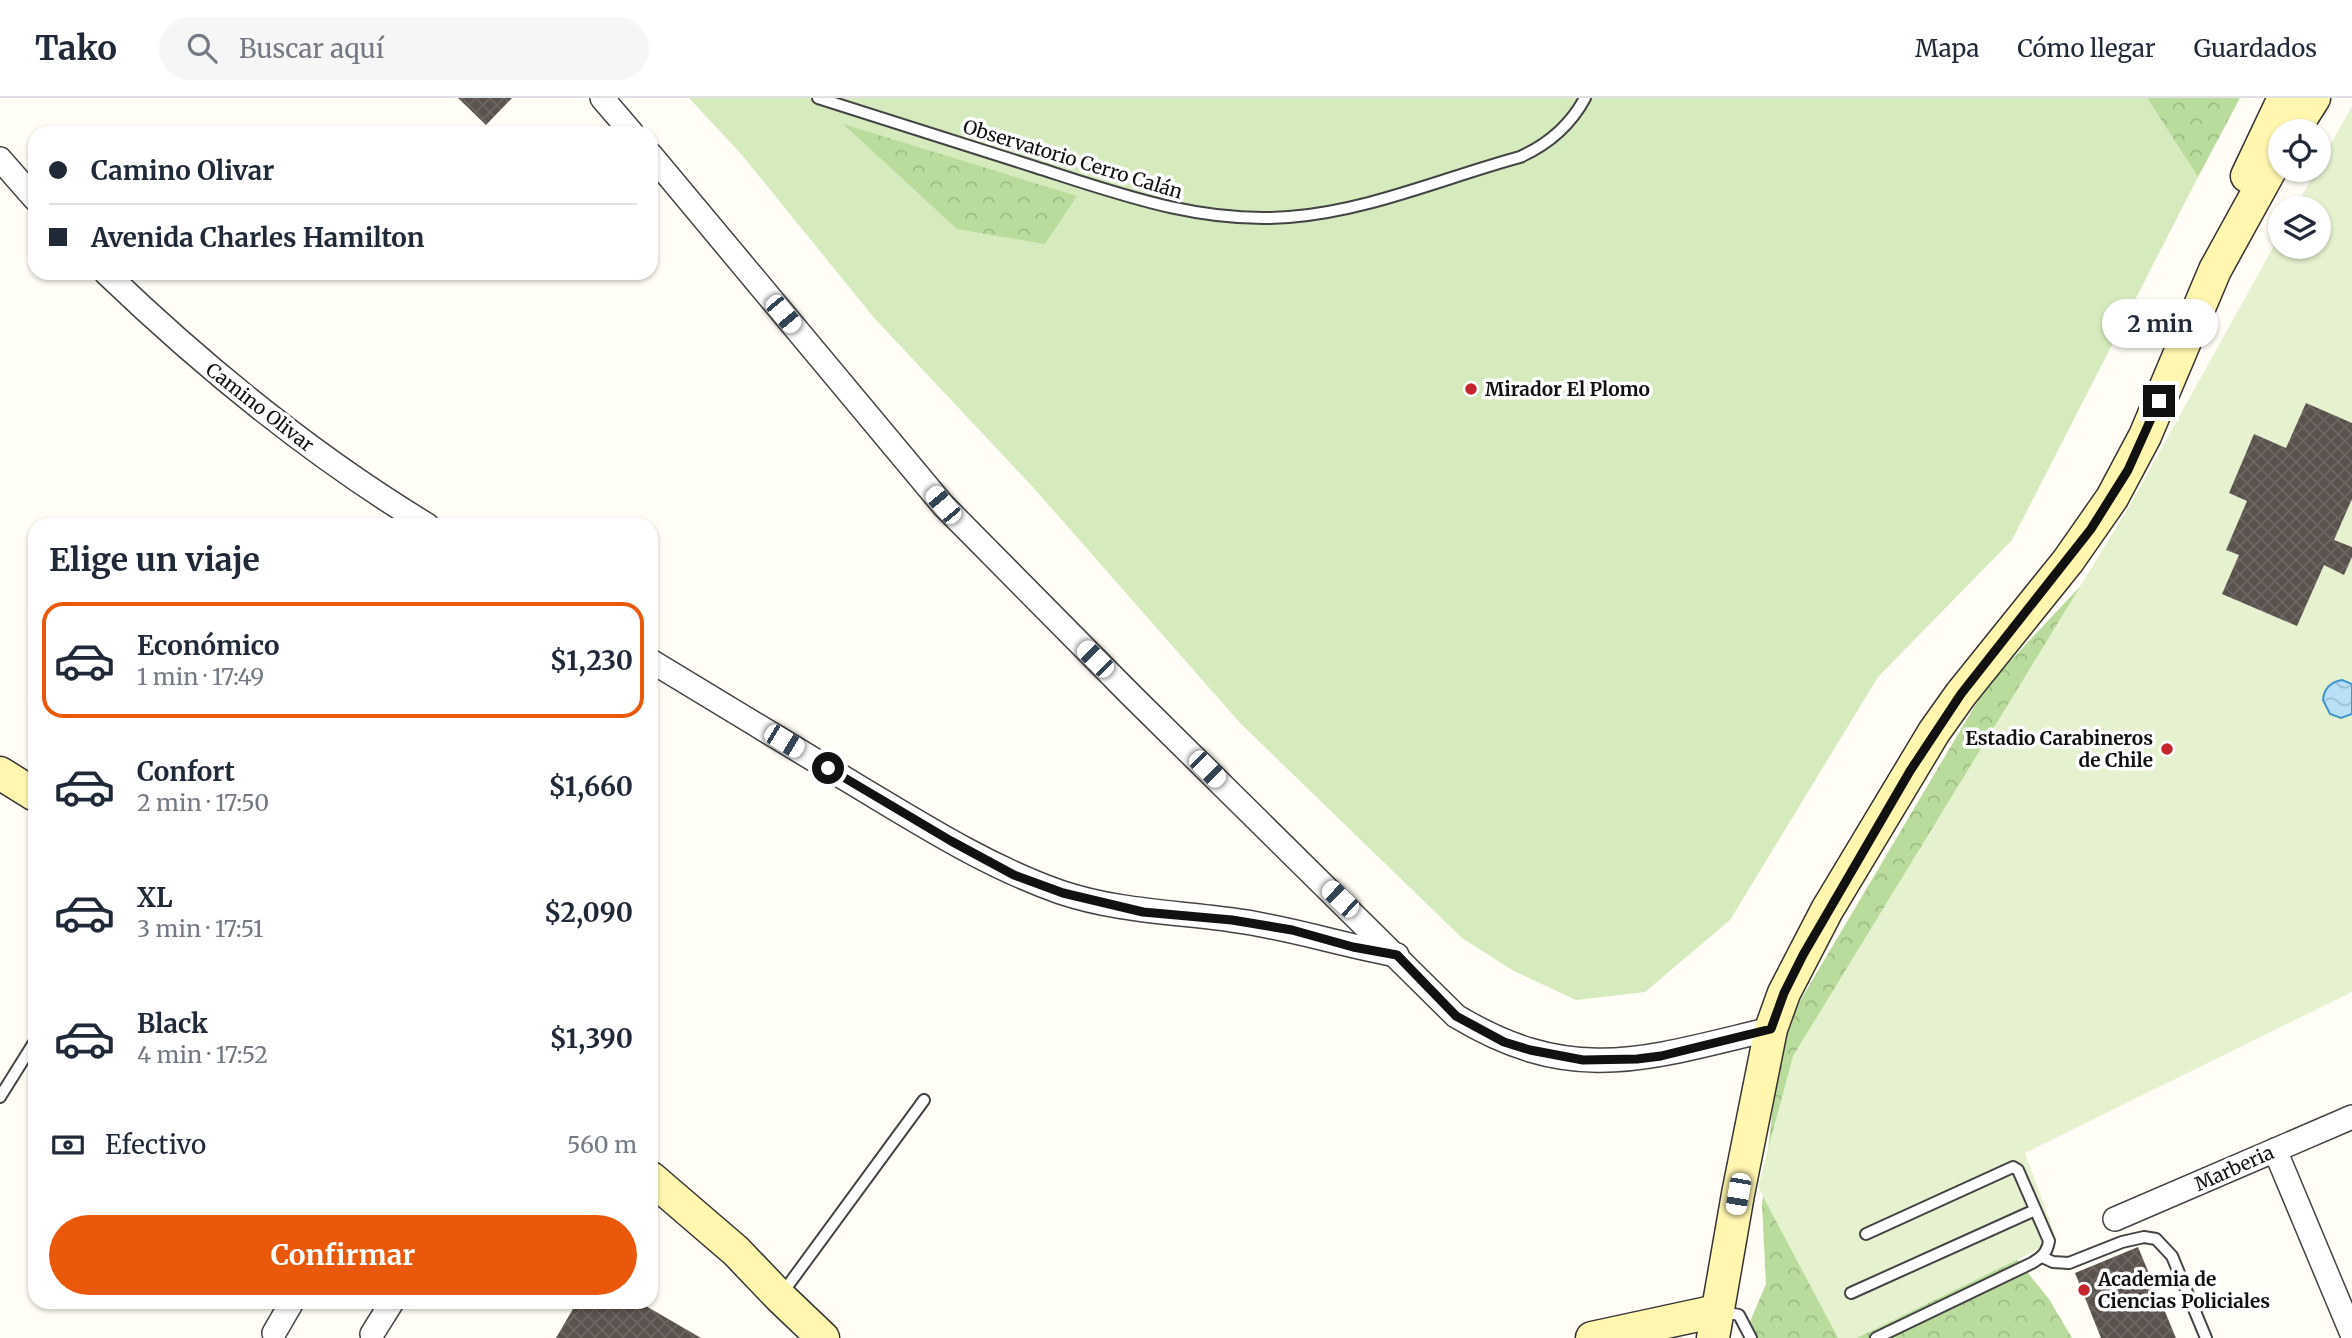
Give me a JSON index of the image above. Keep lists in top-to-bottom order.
{
  "streets": {
    "street": ["Camino Olivar", "Marberia"],
    "lane": ["Observatorio Cerro Calán"]
  },
  "places": ["Mirador El Plomo", "Estadio Carabineros de Chile", "Academia de Ciencias Policiales"],
  "page": {
    "header": "Tako",
    "search": "Buscar aquí",
    "nav": ["Mapa", "Cómo llegar", "Guardados"],
    "banner": ["Camino Olivar", "Avenida Charles Hamilton"],
    "bubble": "2 min",
    "heading": "Elige un viaje",
    "list": [
      {
        "name": "Económico",
        "note": "1 min · 17:49",
        "value": "$1,230"
      },
      {
        "name": "Confort",
        "note": "2 min · 17:50",
        "value": "$1,660"
      },
      {
        "name": "XL",
        "note": "3 min · 17:51",
        "value": "$2,090"
      },
      {
        "name": "Black",
        "note": "4 min · 17:52",
        "value": "$1,390"
      }
    ],
    "pay": ["Efectivo", "560 m"],
    "buttons": "Confirmar"
  }
}
